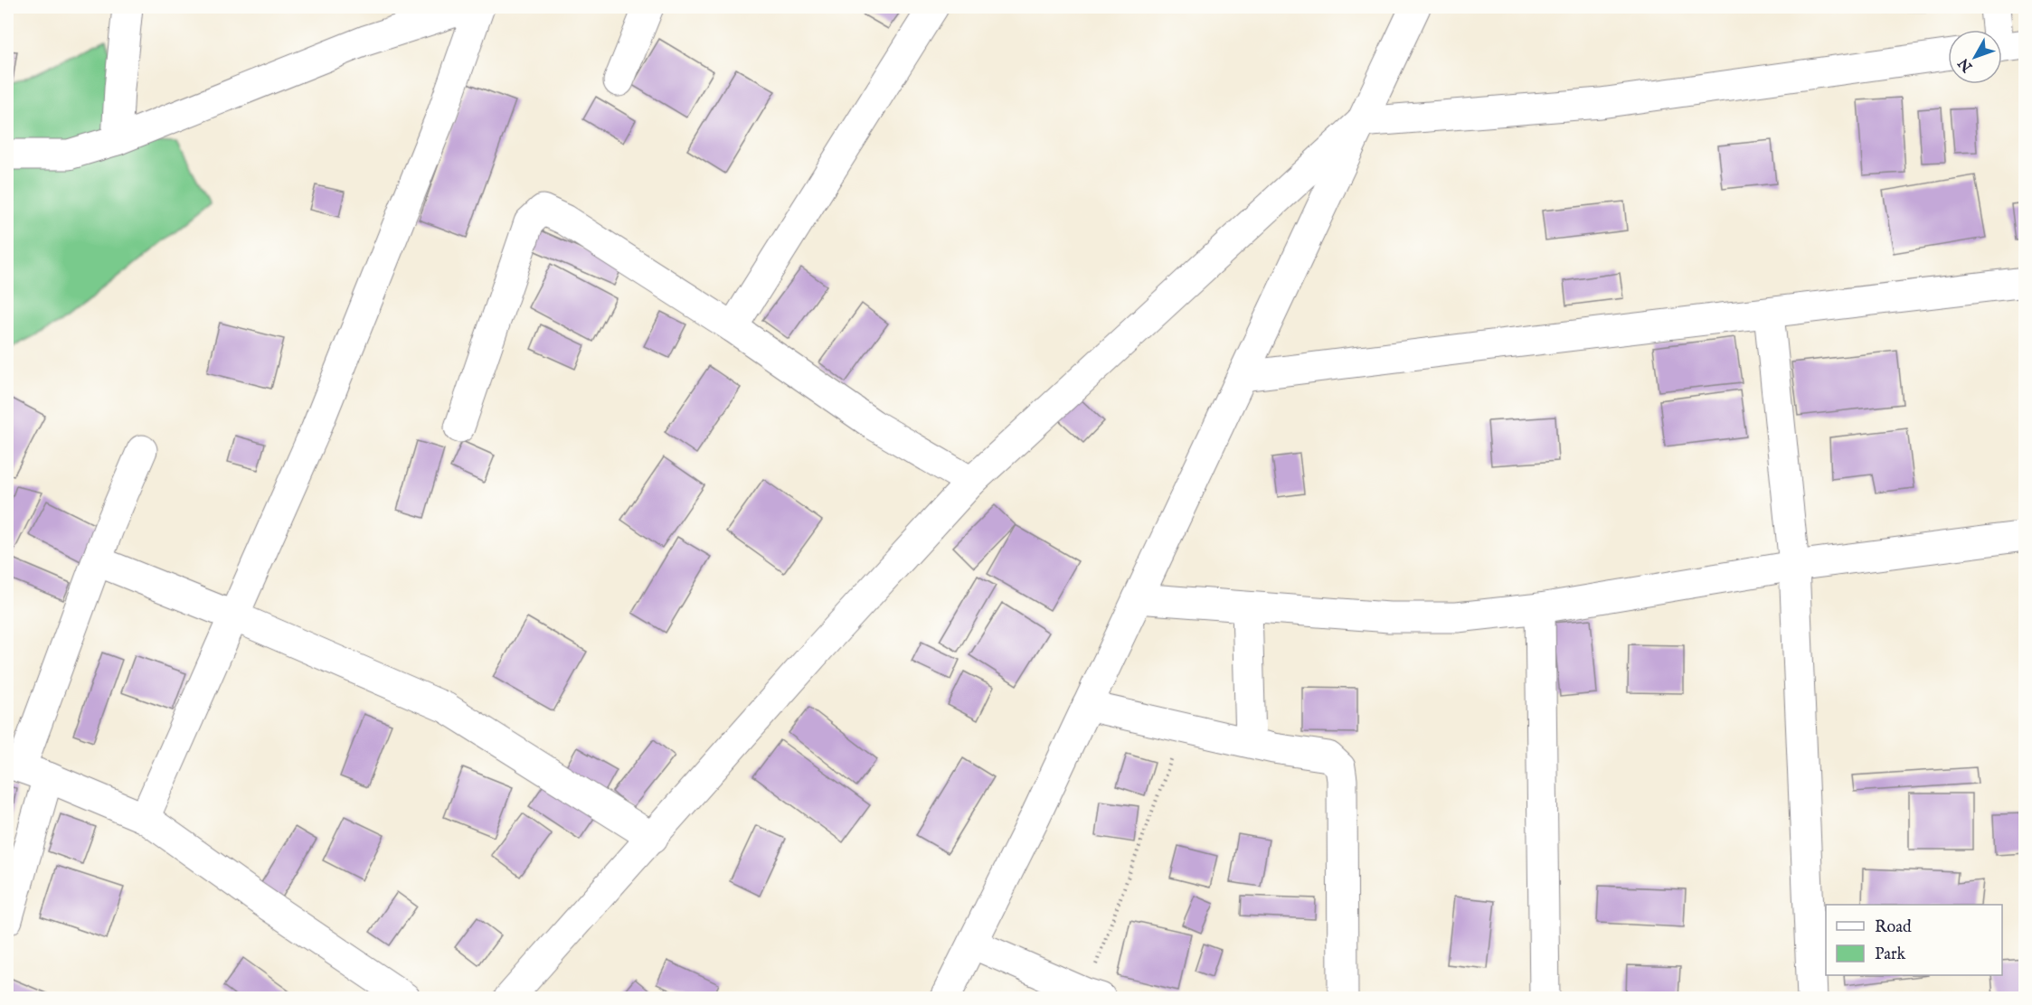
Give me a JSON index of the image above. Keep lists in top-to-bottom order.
{
  "legend": ["Road", "Park"],
  "north": "bottom left"
}
